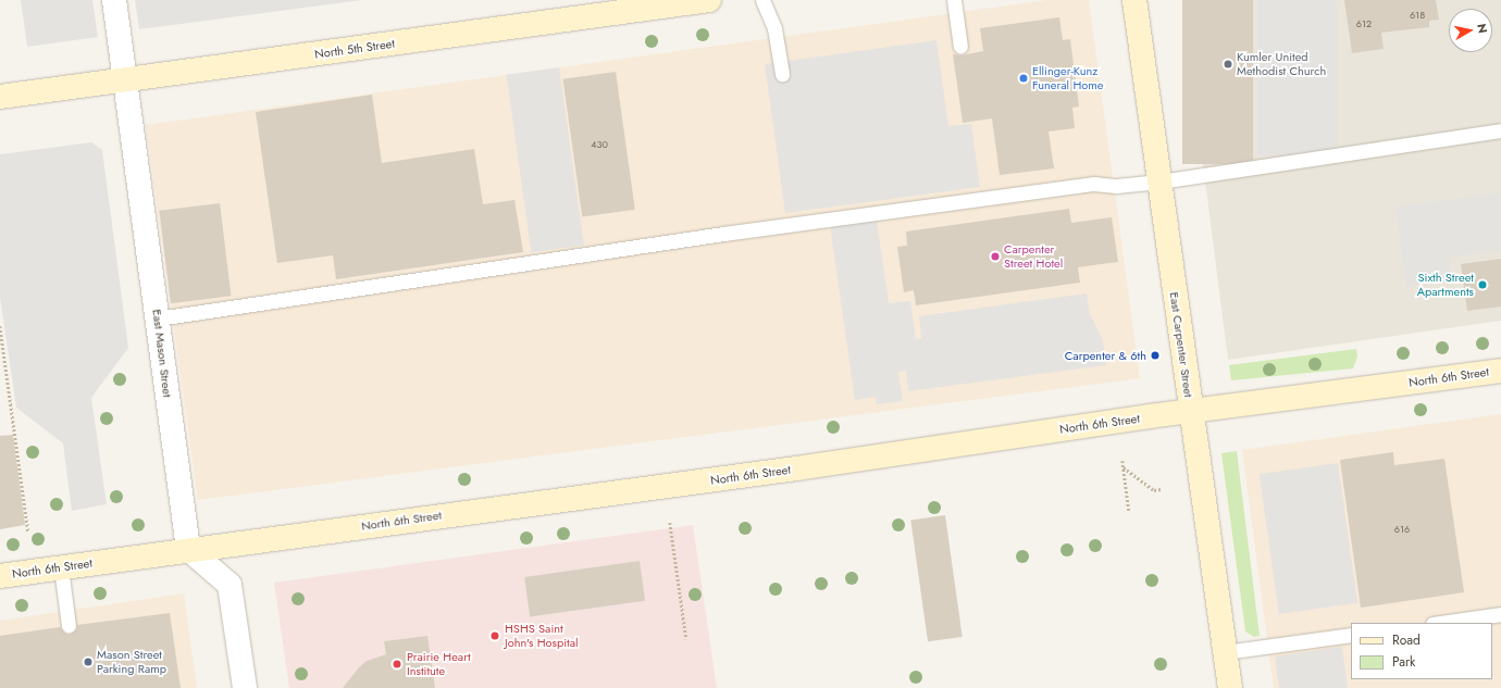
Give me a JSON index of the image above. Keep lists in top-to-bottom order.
{
  "streets": {
    "main road": ["North 5th Street", "East Carpenter Street", "North 6th Street"],
    "street": ["East Mason Street"]
  },
  "crossings": [
    ["North 5th Street", "East Mason Street"],
    ["East Carpenter Street", "North 6th Street"],
    ["East Mason Street", "North 6th Street"]
  ],
  "places": [
    "Kumler United Methodist Church",
    "Ellinger-Kunz Funeral Home",
    "Carpenter Street Hotel",
    "Sixth Street Apartments",
    "Carpenter & 6th",
    "HSHS Saint John's Hospital",
    "Mason Street Parking Ramp",
    "Prairie Heart Institute"
  ],
  "house_numbers": [
    "618",
    "612",
    "430",
    "616"
  ],
  "legend": ["Road", "Park"],
  "north": "right"
}
